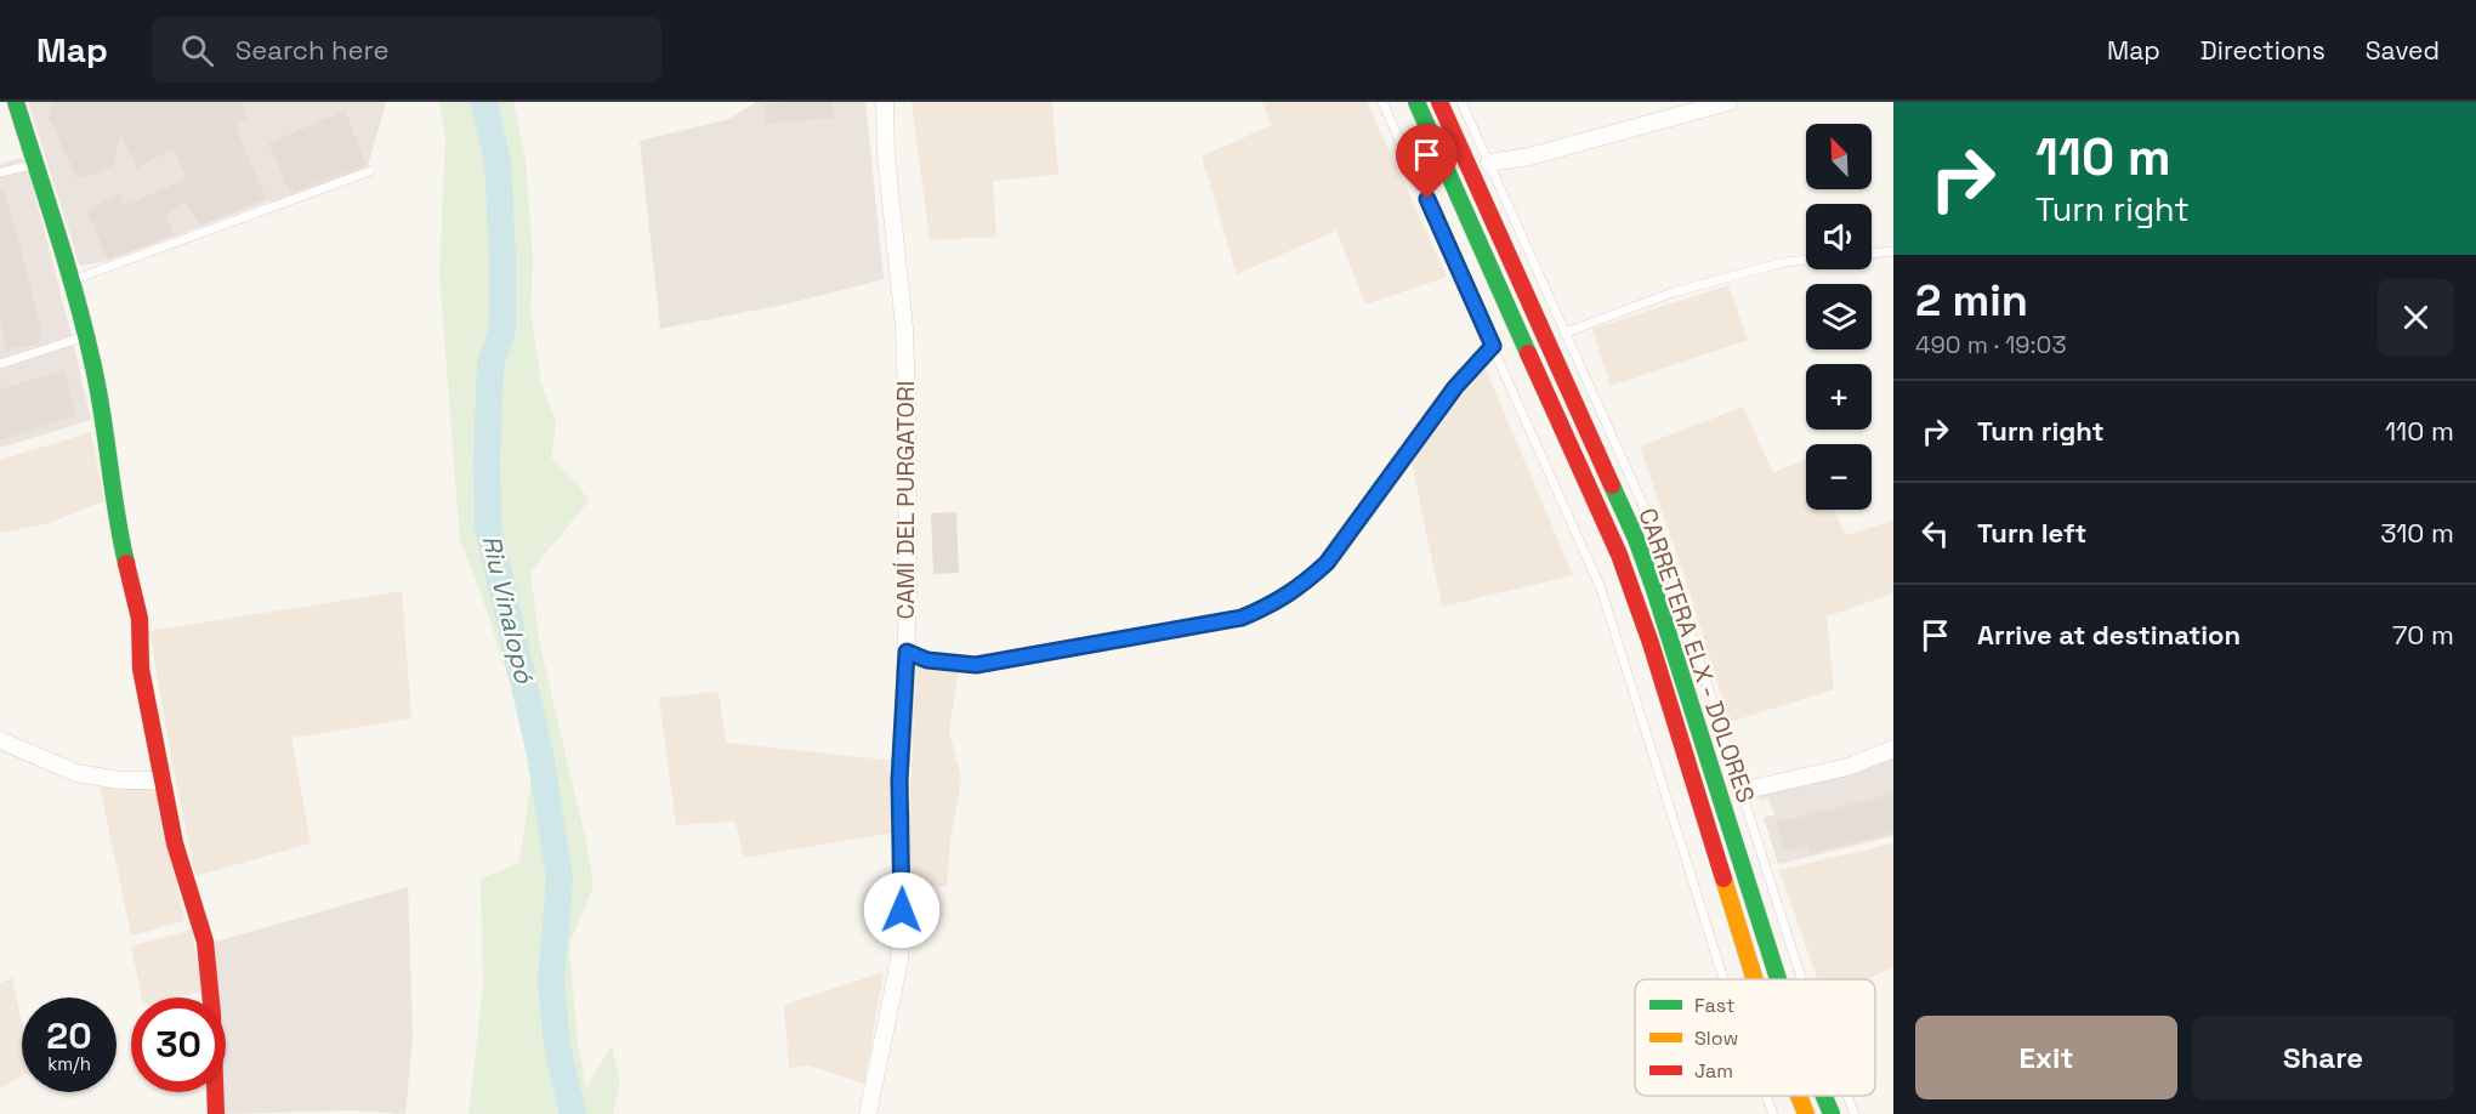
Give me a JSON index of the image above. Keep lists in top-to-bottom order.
{
  "streets": {
    "main road": ["CARRETERA ELX - DOLORES"],
    "street": ["CAMÍ DEL PURGATORI"]
  },
  "water": ["Riu Vinalopó"],
  "legend": ["Fast", "Slow", "Jam"],
  "north": "top left",
  "page": {
    "header": "Map",
    "search": "Search here",
    "nav": ["Map", "Directions", "Saved"],
    "turn": ["110 m", "Turn right"],
    "map_buttons": ["+", "−"],
    "heading": ["2 min", "490 m · 19:03"],
    "list": [
      {
        "name": "Turn right",
        "value": "110 m"
      },
      {
        "name": "Turn left",
        "value": "310 m"
      },
      {
        "name": "Arrive at destination",
        "value": "70 m"
      }
    ],
    "speed": "20 km/h",
    "limit": "30",
    "buttons": ["Exit", "Share"]
  }
}
